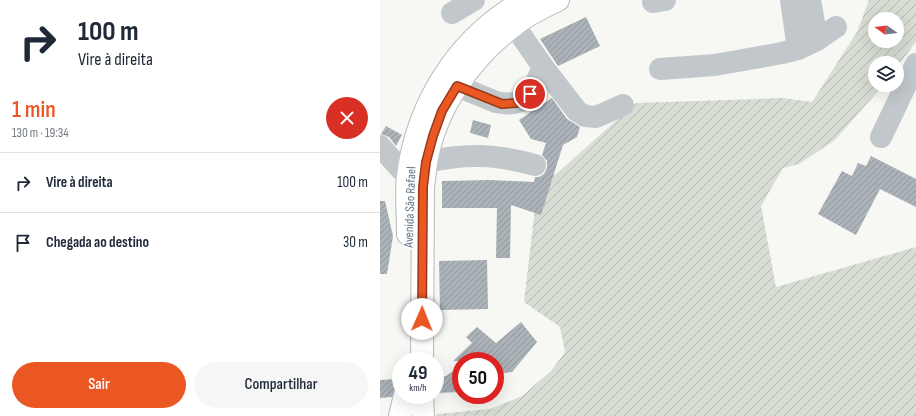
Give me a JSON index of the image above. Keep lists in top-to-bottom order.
{
  "streets": {
    "main road": ["Avenida São Rafael"]
  },
  "north": "left",
  "page": {
    "turn": ["100 m", "Vire à direita"],
    "heading": ["1 min", "130 m · 19:34"],
    "list": [
      {
        "name": "Vire à direita",
        "value": "100 m"
      },
      {
        "name": "Chegada ao destino",
        "value": "30 m"
      }
    ],
    "speed": "49 km/h",
    "limit": "50",
    "buttons": ["Sair", "Compartilhar"]
  }
}
